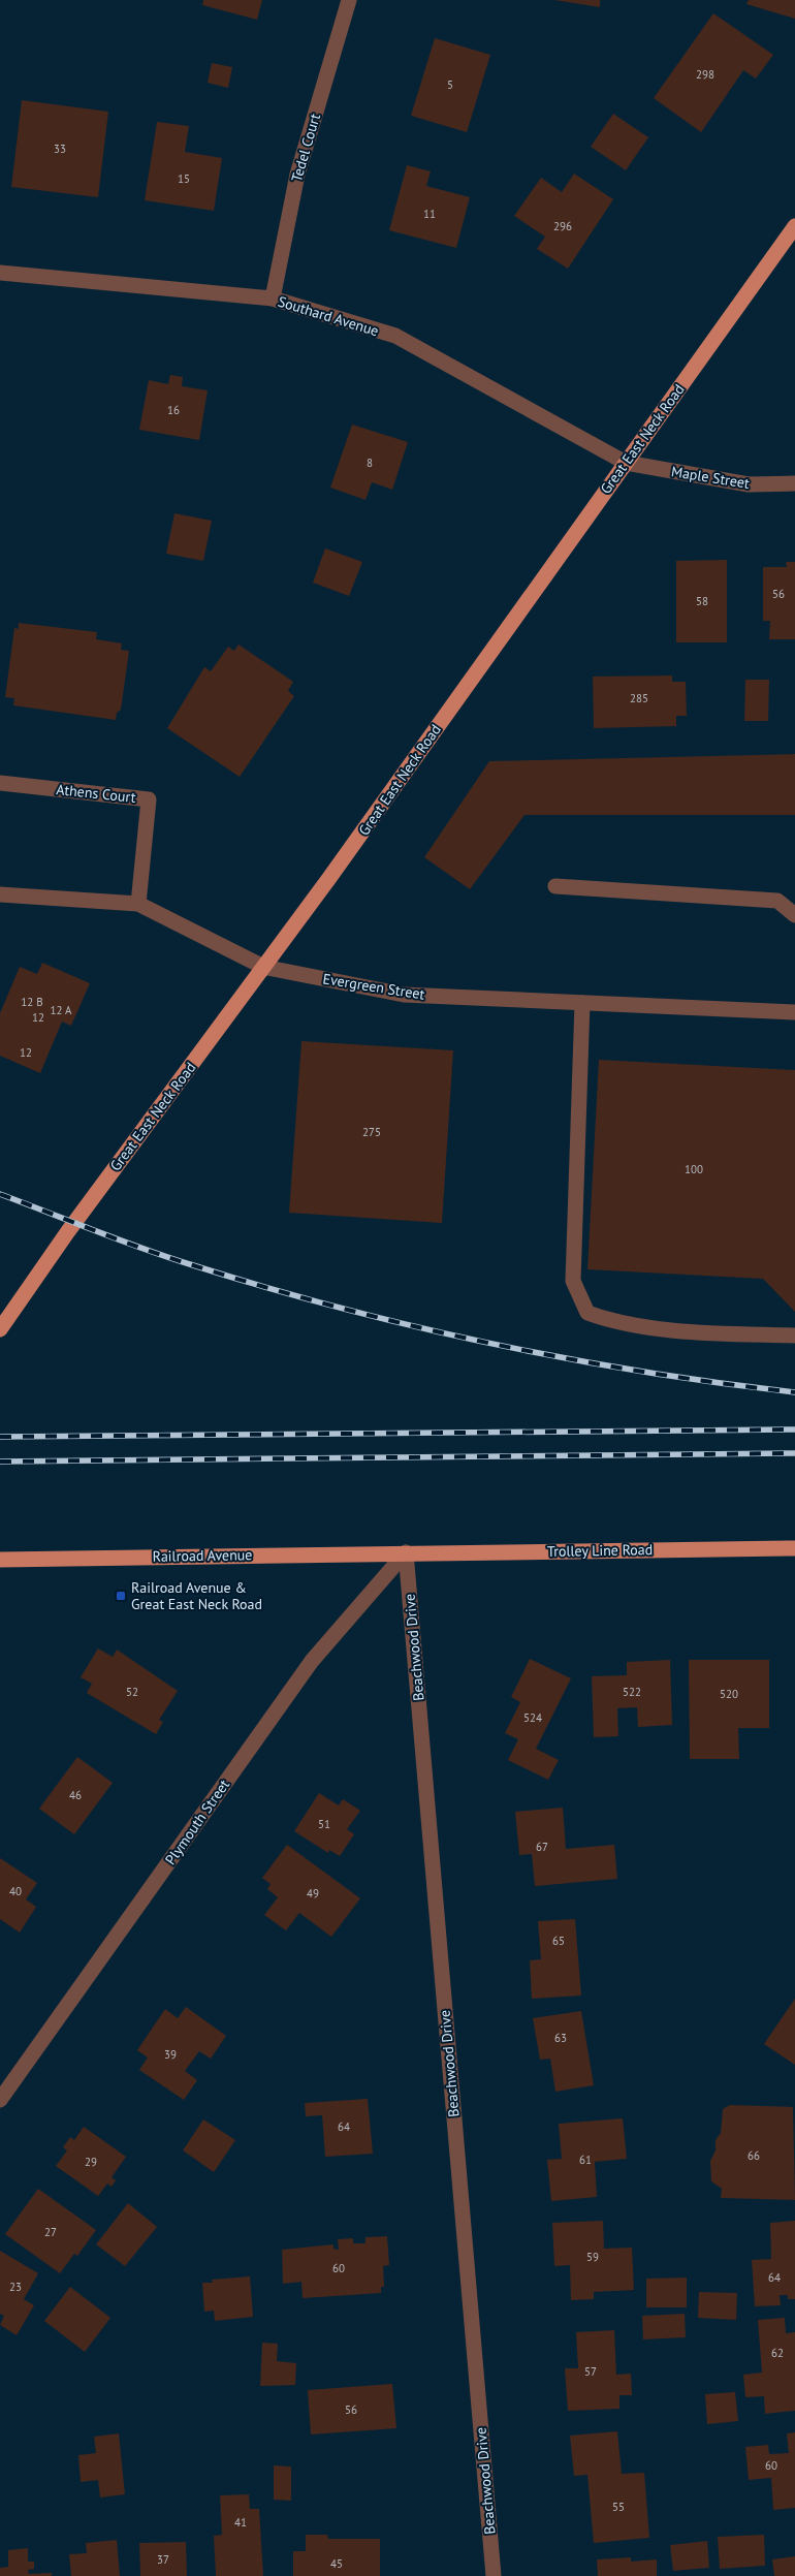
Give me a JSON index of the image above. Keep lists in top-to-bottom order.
{
  "streets": {
    "main road": ["Great East Neck Road", "Trolley Line Road", "Railroad Avenue"],
    "street": [
      "Tedel Court",
      "Southard Avenue",
      "Maple Street",
      "Athens Court",
      "Evergreen Street",
      "Beachwood Drive",
      "Plymouth Street"
    ]
  },
  "crossings": [
    ["Tedel Court", "Southard Avenue"],
    ["Southard Avenue", "Great East Neck Road"],
    ["Southard Avenue", "Maple Street"],
    ["Great East Neck Road", "Maple Street"],
    ["Great East Neck Road", "Evergreen Street"],
    ["Athens Court", "Evergreen Street"],
    ["Trolley Line Road", "Railroad Avenue"],
    ["Trolley Line Road", "Beachwood Drive"],
    ["Trolley Line Road", "Plymouth Street"],
    ["Railroad Avenue", "Beachwood Drive"],
    ["Railroad Avenue", "Plymouth Street"],
    ["Beachwood Drive", "Plymouth Street"]
  ],
  "places": {
    "transit": ["Railroad Avenue & Great East Neck Road"]
  },
  "house_numbers": [
    "298",
    "5",
    "33",
    "15",
    "11",
    "296",
    "16",
    "8",
    "56",
    "58",
    "285",
    "12 B",
    "12 A",
    "12",
    "12",
    "275",
    "100",
    "52",
    "522",
    "520",
    "524",
    "46",
    "51",
    "67",
    "40",
    "49",
    "65",
    "63",
    "39",
    "64",
    "66",
    "61",
    "29",
    "27",
    "59",
    "60",
    "64",
    "23",
    "62",
    "57",
    "56",
    "60",
    "55",
    "41",
    "37",
    "45"
  ]
}
